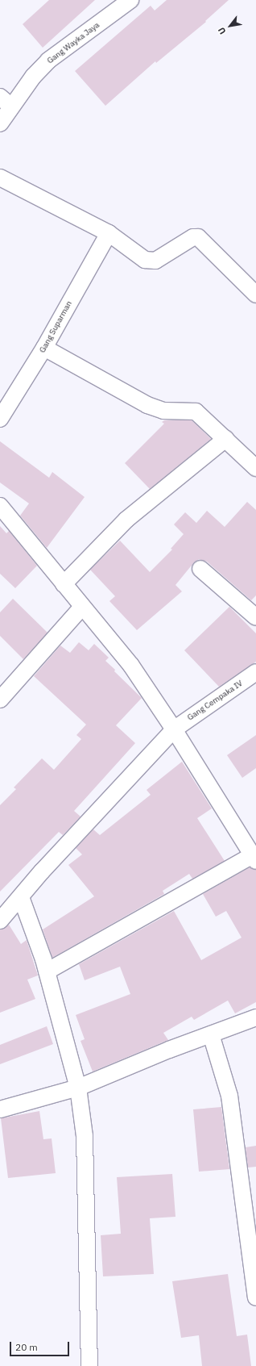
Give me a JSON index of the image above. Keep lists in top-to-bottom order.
{
  "streets": {
    "street": ["Gang Wayka Jaya", "Gang Suparman", "Gang Cempaka IV"]
  },
  "scale_bar": "20 m",
  "north": "bottom left"
}
